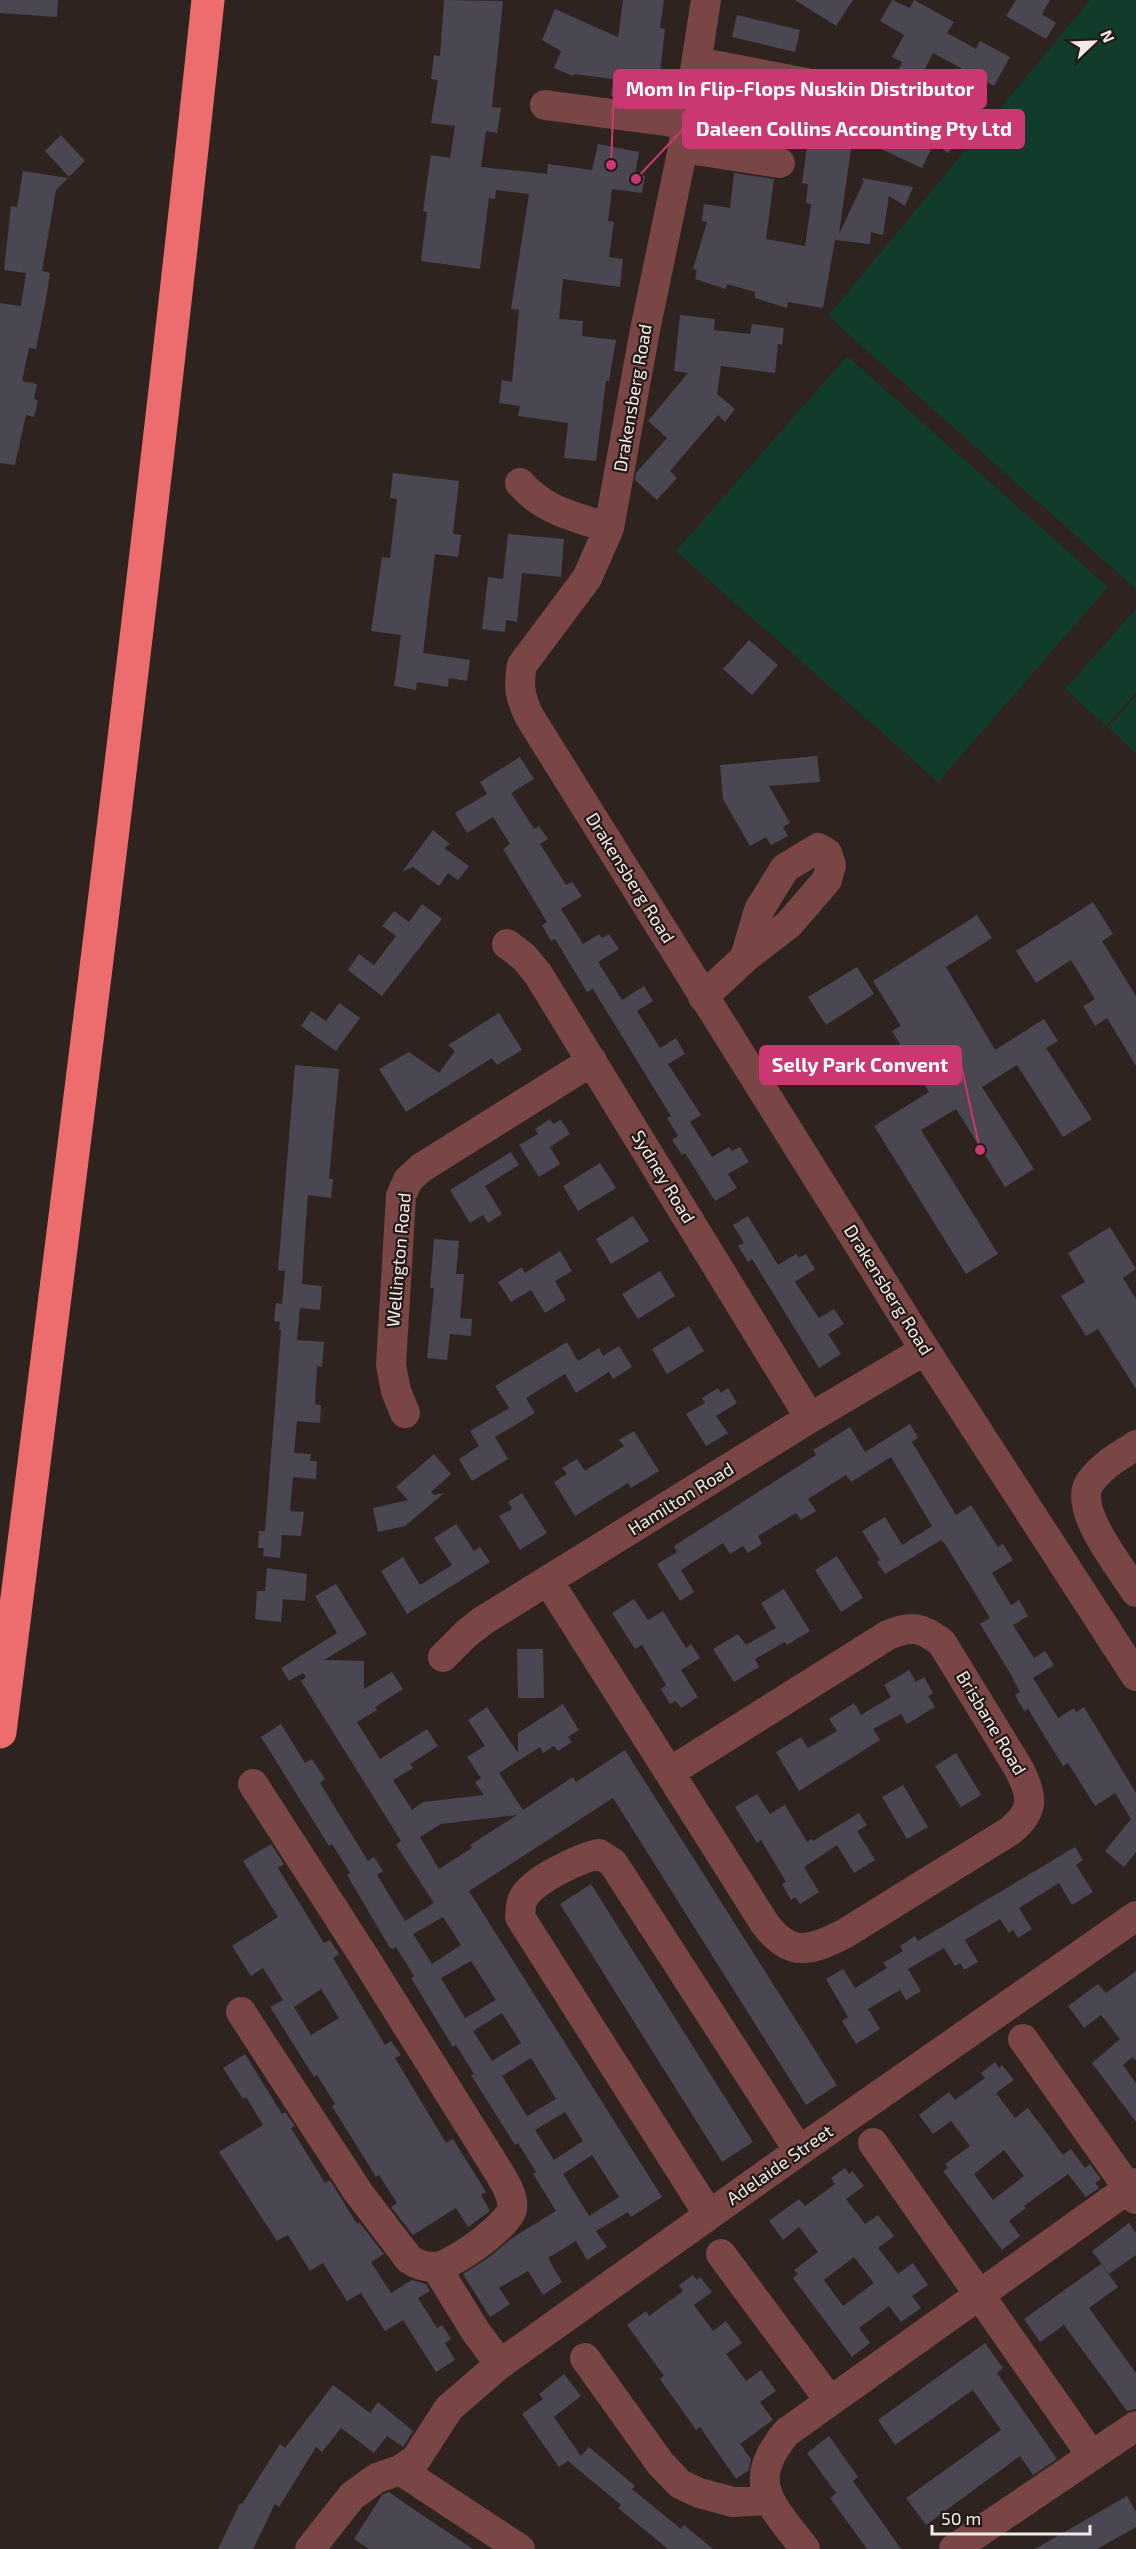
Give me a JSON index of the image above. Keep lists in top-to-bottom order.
{
  "streets": {
    "street": [
      "Drakensberg Road",
      "Sydney Road",
      "Wellington Road",
      "Hamilton Road",
      "Brisbane Road",
      "Adelaide Street"
    ]
  },
  "crossings": [
    ["Drakensberg Road", "Hamilton Road"],
    ["Sydney Road", "Wellington Road"],
    ["Sydney Road", "Hamilton Road"],
    ["Hamilton Road", "Brisbane Road"]
  ],
  "places": ["Mom In Flip-Flops Nuskin Distributor", "Daleen Collins Accounting Pty Ltd", "Selly Park Convent"],
  "scale_bar": "50 m",
  "north": "top right"
}
